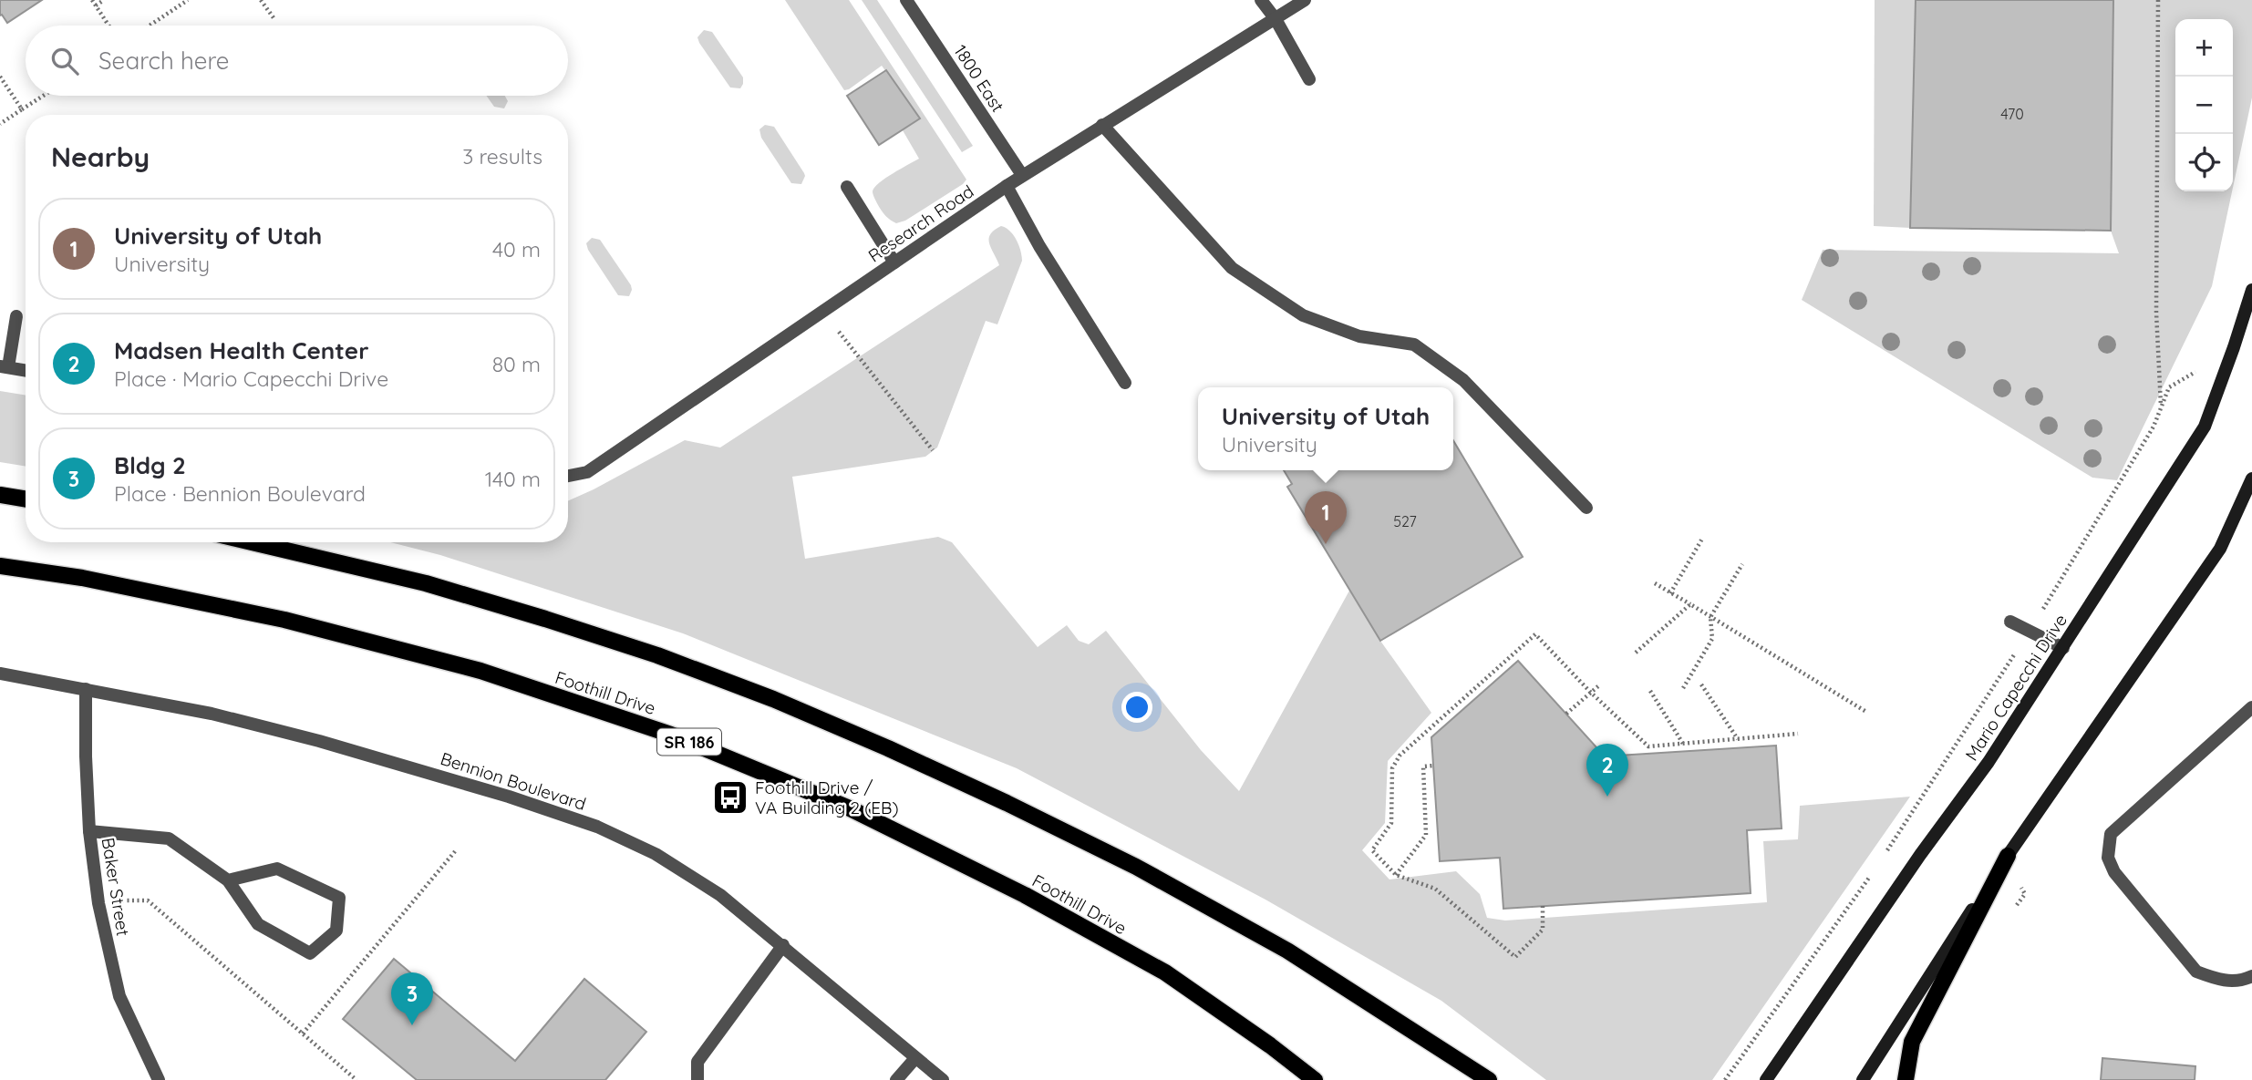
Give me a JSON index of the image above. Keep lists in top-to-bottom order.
{
  "streets": {
    "main road": ["Mario Capecchi Drive", "Foothill Drive", "SR 186"],
    "street": [
      "1800 East",
      "Research Road",
      "Bennion Boulevard",
      "Baker Street"
    ]
  },
  "crossings": [
    ["1800 East", "Research Road"],
    ["Bennion Boulevard", "Baker Street"]
  ],
  "places": {
    "bus stop": ["Foothill Drive / VA Building 2 (EB)"]
  },
  "house_numbers": ["470", "527"],
  "page": {
    "map_buttons": ["+", "−"],
    "search": "Search here",
    "heading": ["Nearby", "3 results"],
    "list": [
      {
        "mark": "1",
        "name": "University of Utah",
        "note": "University",
        "value": "40 m"
      },
      {
        "mark": "2",
        "name": "Madsen Health Center",
        "note": "Place · Mario Capecchi Drive",
        "value": "80 m"
      },
      {
        "mark": "3",
        "name": "Bldg 2",
        "note": "Place · Bennion Boulevard",
        "value": "140 m"
      }
    ],
    "popup": ["University of Utah", "University"],
    "pins": ["1", "2", "3"]
  }
}
